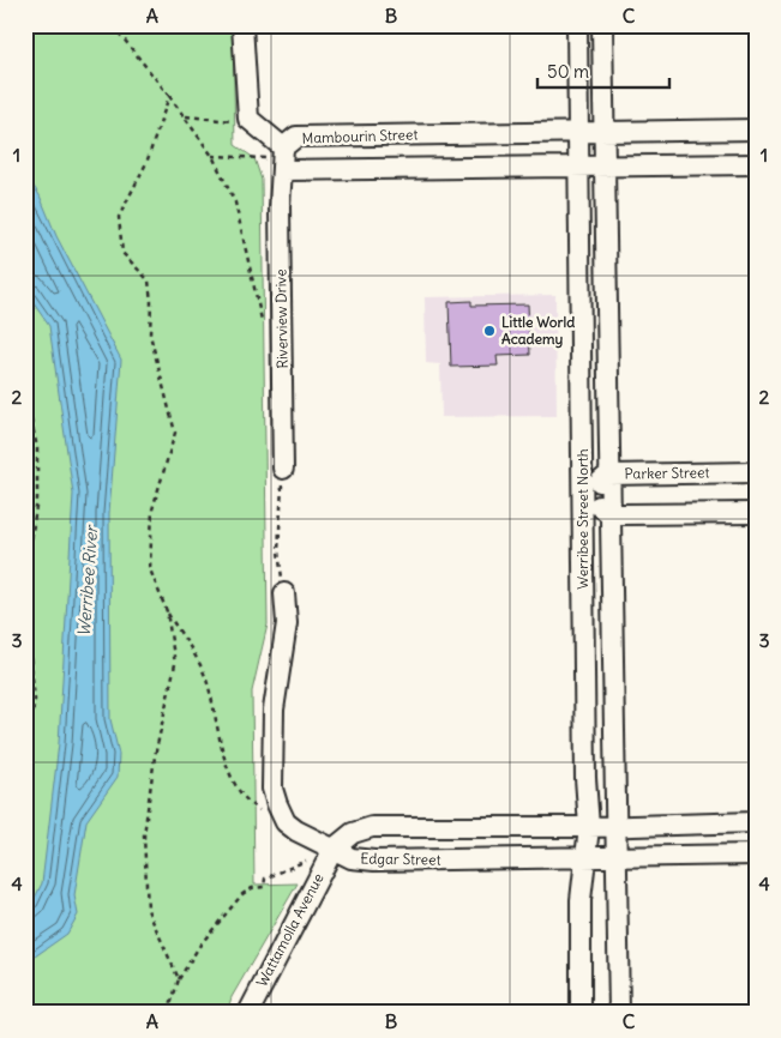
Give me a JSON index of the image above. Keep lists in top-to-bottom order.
{
  "streets": {
    "street": [
      "Mambourin Street",
      "Riverview Drive",
      "Parker Street",
      "Werribee Street North",
      "Edgar Street",
      "Wattamolla Avenue"
    ]
  },
  "crossings": [
    ["Mambourin Street", "Riverview Drive"],
    ["Mambourin Street", "Werribee Street North"],
    ["Parker Street", "Werribee Street North"],
    ["Werribee Street North", "Edgar Street"],
    ["Edgar Street", "Wattamolla Avenue"]
  ],
  "water": ["Werribee River"],
  "places": ["Little World Academy"],
  "scale_bar": "50 m",
  "grid": {
    "columns": ["A", "B", "C"],
    "rows": [
      "1",
      "2",
      "3",
      "4"
    ]
  }
}
